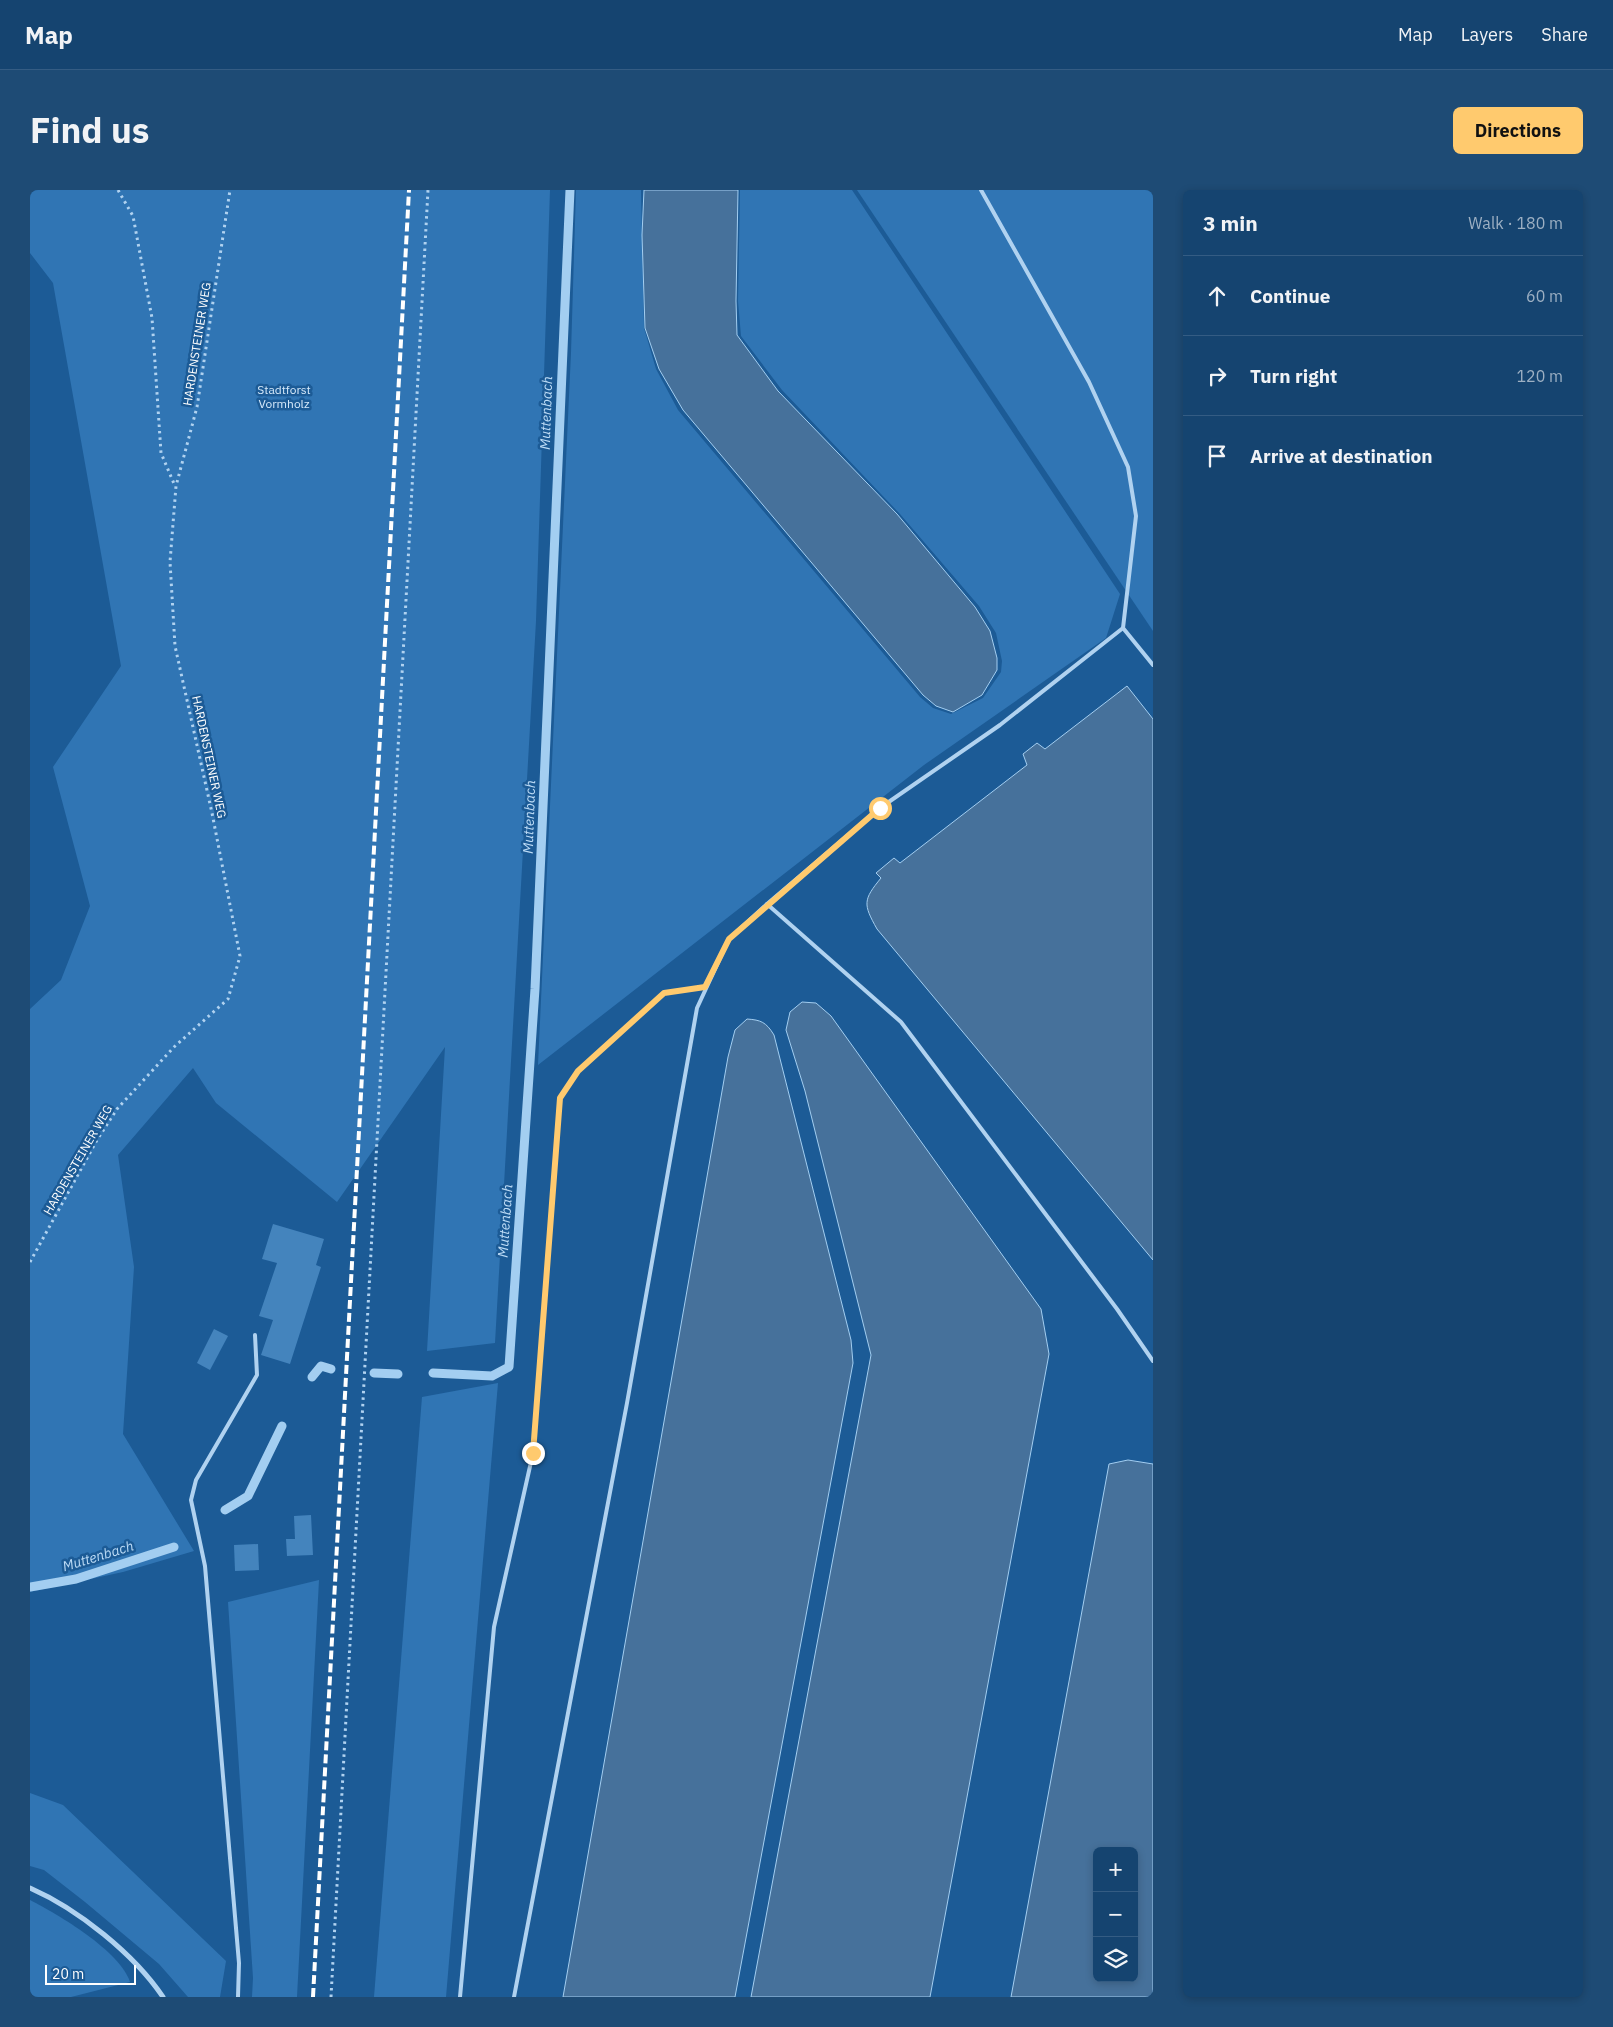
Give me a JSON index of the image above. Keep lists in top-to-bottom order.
{
  "streets": {
    "path": ["HARDENSTEINER WEG"]
  },
  "water": ["Muttenbach"],
  "parks": ["Stadtforst Vormholz"],
  "scale_bar": "20 m",
  "page": {
    "header": "Map",
    "nav": ["Map", "Layers", "Share"],
    "title": "Find us",
    "buttons": "Directions",
    "heading": ["3 min", "Walk · 180 m"],
    "list": [
      ["Continue", "60 m"],
      ["Turn right", "120 m"],
      "Arrive at destination"
    ],
    "map_buttons": ["+", "−"],
    "scale": "20 m"
  }
}
